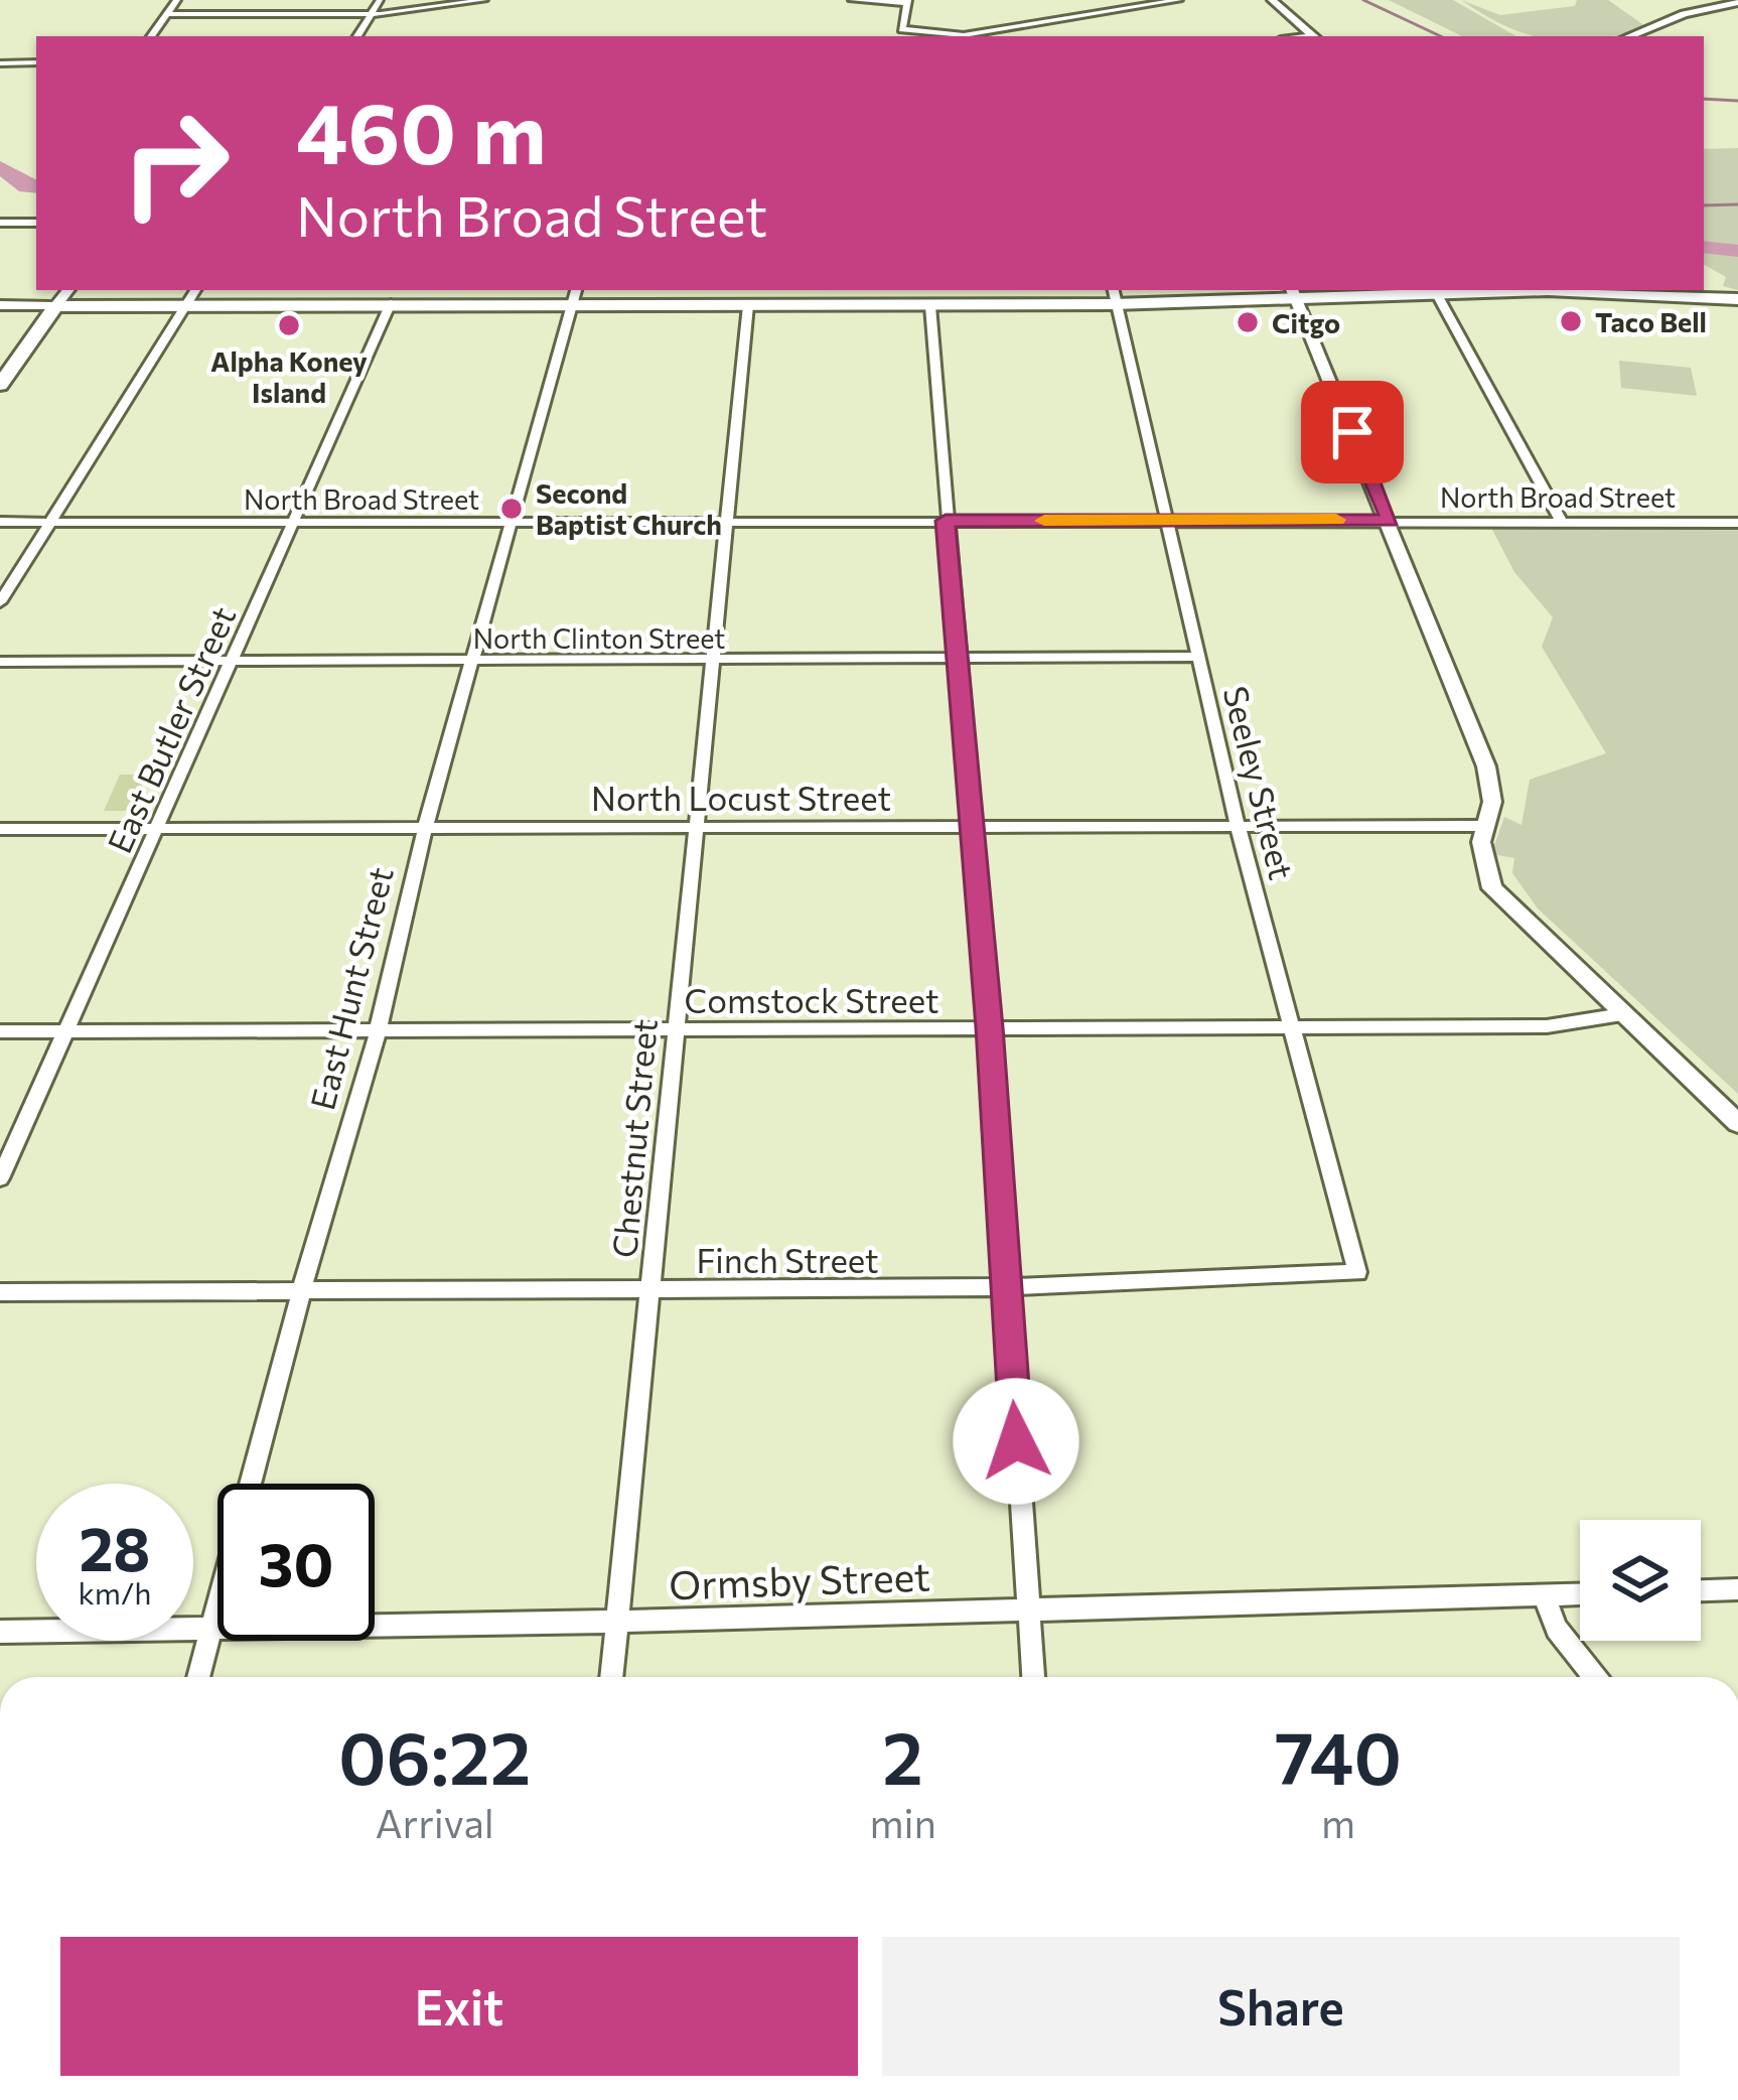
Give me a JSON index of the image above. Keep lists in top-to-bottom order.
{
  "streets": {
    "street": [
      "North Broad Street",
      "North Clinton Street",
      "East Butler Street",
      "Seeley Street",
      "North Locust Street",
      "East Hunt Street",
      "Comstock Street",
      "Chestnut Street",
      "Finch Street",
      "Ormsby Street"
    ]
  },
  "crossings": [
    ["North Broad Street", "East Butler Street"],
    ["North Broad Street", "Seeley Street"],
    ["North Broad Street", "East Hunt Street"],
    ["North Broad Street", "Chestnut Street"],
    ["North Clinton Street", "East Butler Street"],
    ["North Clinton Street", "Seeley Street"],
    ["North Clinton Street", "East Hunt Street"],
    ["North Clinton Street", "Chestnut Street"],
    ["East Butler Street", "North Locust Street"],
    ["East Butler Street", "Comstock Street"],
    ["Seeley Street", "North Locust Street"],
    ["Seeley Street", "Comstock Street"],
    ["Seeley Street", "Finch Street"],
    ["North Locust Street", "East Hunt Street"],
    ["North Locust Street", "Chestnut Street"],
    ["East Hunt Street", "Comstock Street"],
    ["East Hunt Street", "Finch Street"],
    ["East Hunt Street", "Ormsby Street"],
    ["Comstock Street", "Chestnut Street"],
    ["Chestnut Street", "Finch Street"],
    ["Chestnut Street", "Ormsby Street"]
  ],
  "places": [
    "Taco Bell",
    "Citgo",
    "Alpha Koney Island",
    "Second Baptist Church"
  ],
  "page": {
    "turn": ["460 m", "North Broad Street"],
    "speed": "28 km/h",
    "limit": "30",
    "eta": [
      "06:22",
      "Arrival",
      "2",
      "min",
      "740",
      "m"
    ],
    "buttons": ["Exit", "Share"]
  }
}
